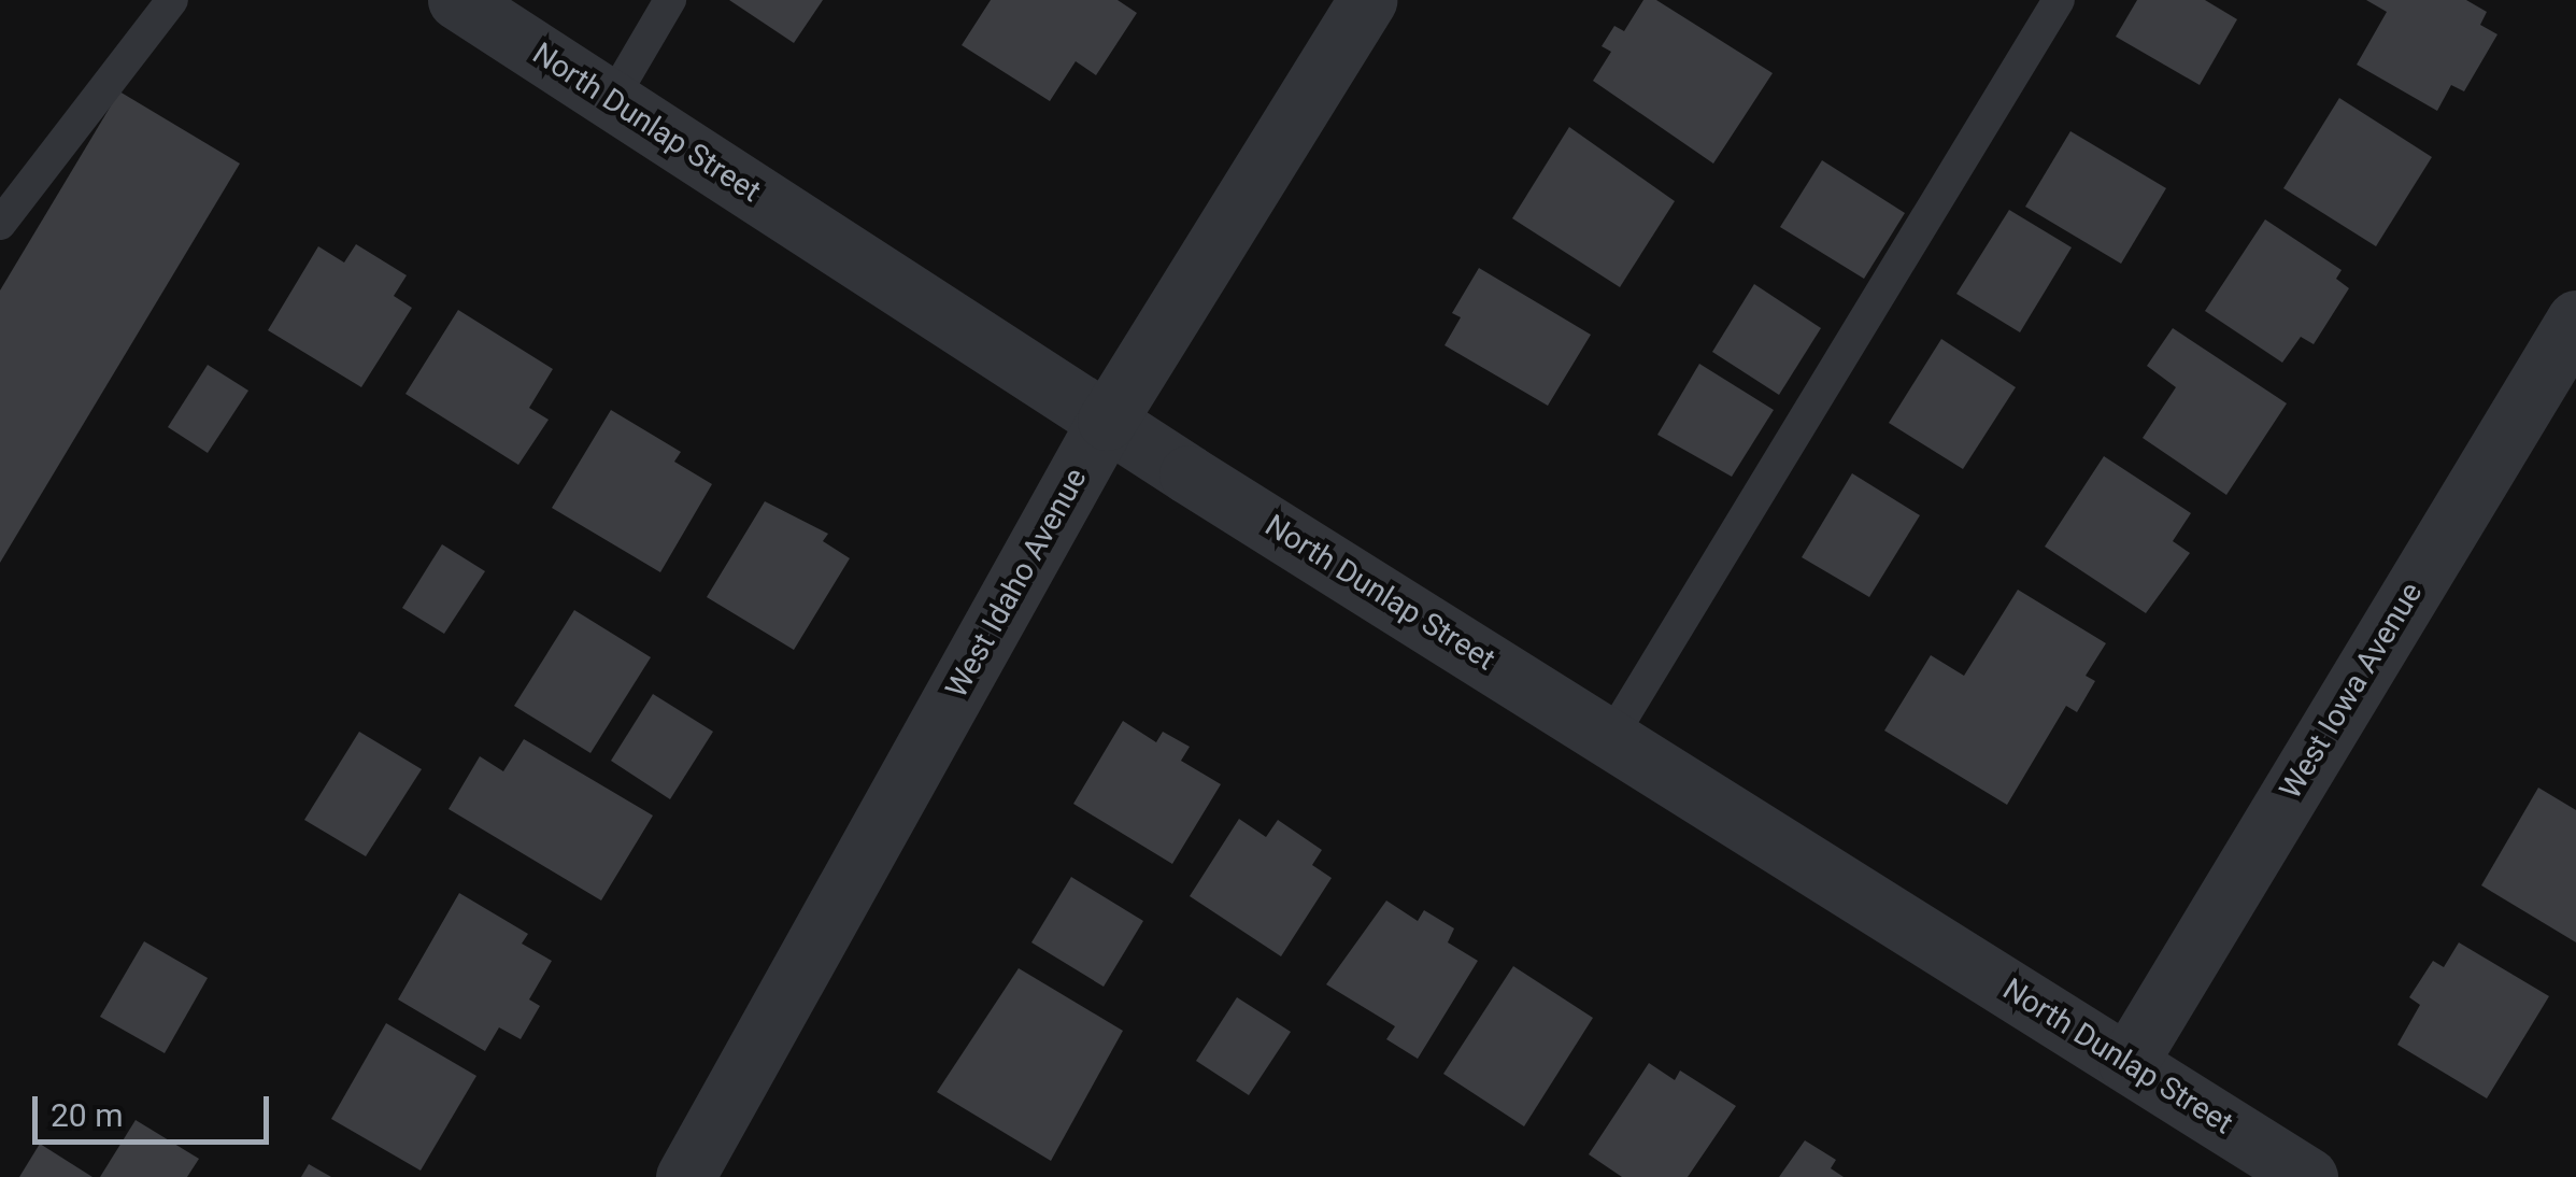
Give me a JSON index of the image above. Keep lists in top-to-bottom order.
{
  "streets": {
    "street": ["North Dunlap Street", "West Idaho Avenue", "West Iowa Avenue"]
  },
  "crossings": [
    ["North Dunlap Street", "West Idaho Avenue"],
    ["North Dunlap Street", "West Iowa Avenue"]
  ],
  "scale_bar": "20 m"
}
